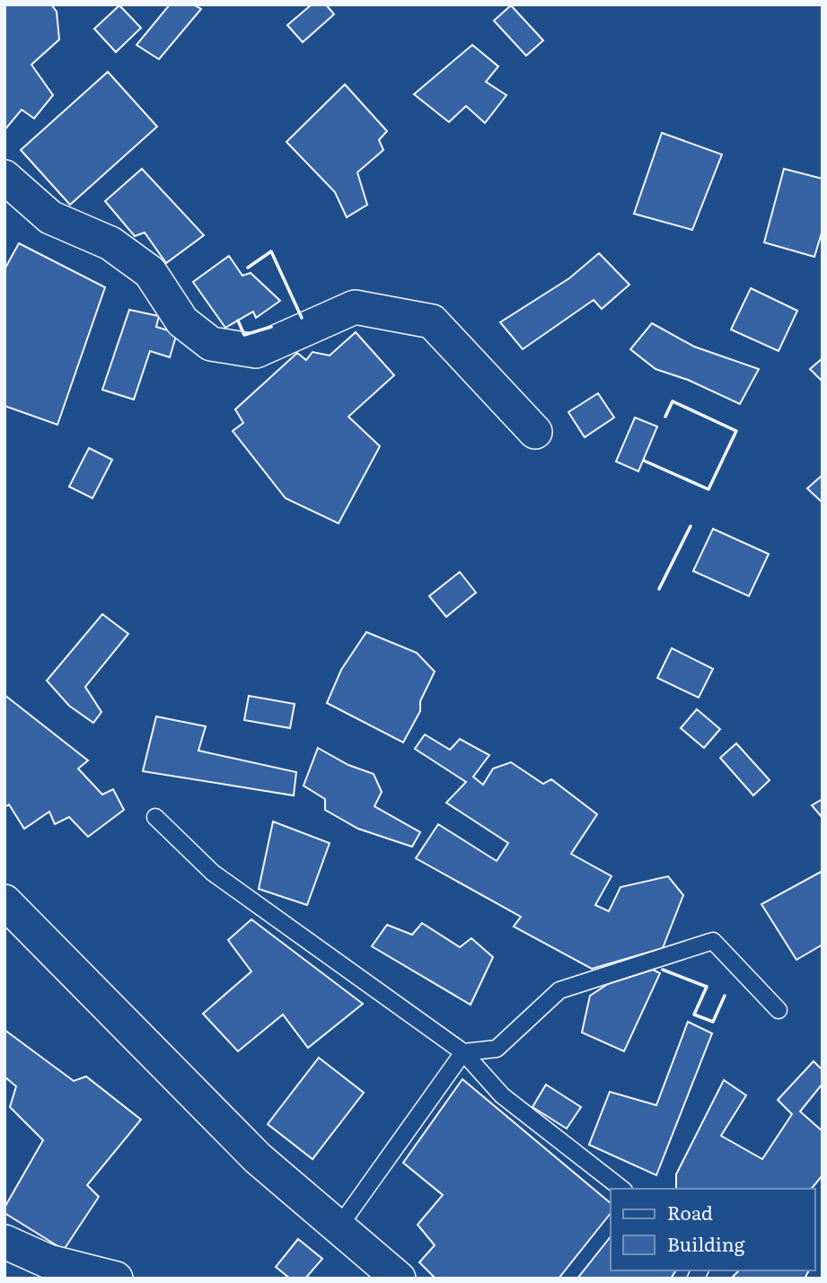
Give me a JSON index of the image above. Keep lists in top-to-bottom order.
{
  "legend": ["Road", "Building"]
}
